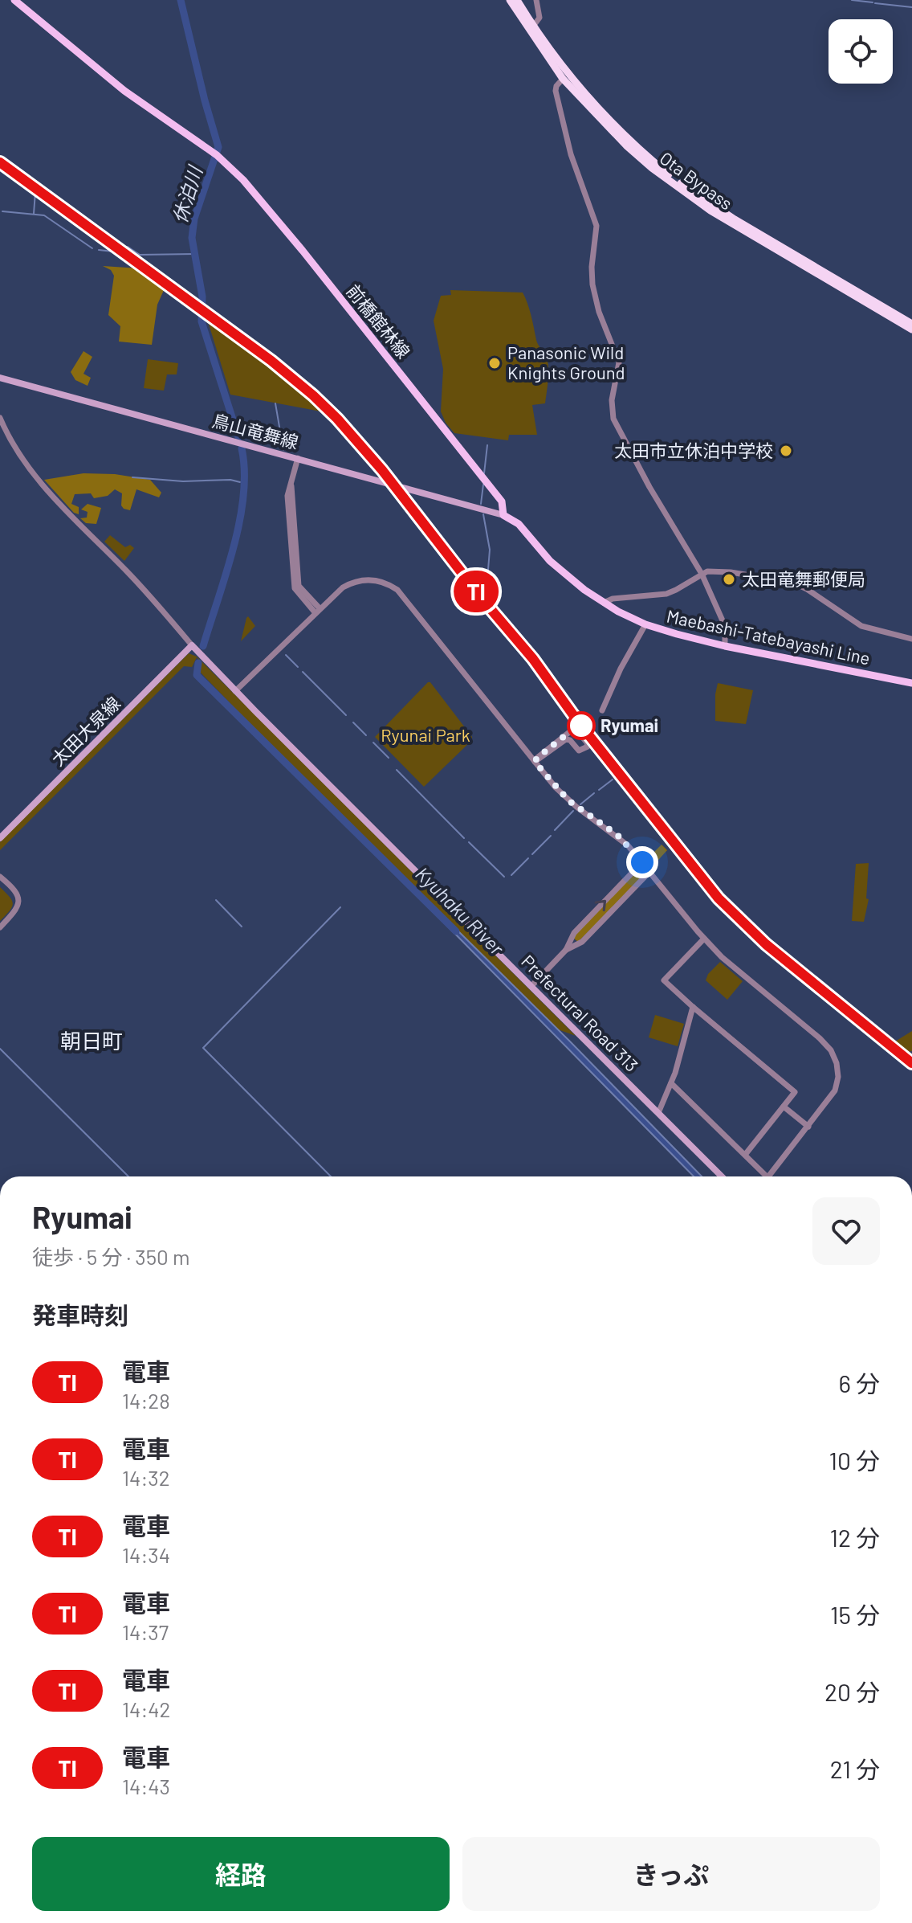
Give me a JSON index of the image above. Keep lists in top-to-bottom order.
{
  "streets": {
    "highway": ["Ota Bypass"],
    "main road": [
      "前橋館林線",
      "鳥山竜舞線",
      "Maebashi-Tatebayashi Line",
      "太田大泉線",
      "Prefectural Road 313"
    ]
  },
  "crossings": [
    ["前橋館林線", "鳥山竜舞線"],
    ["前橋館林線", "Maebashi-Tatebayashi Line"],
    ["鳥山竜舞線", "Maebashi-Tatebayashi Line"],
    ["太田大泉線", "Prefectural Road 313"]
  ],
  "districts": ["朝日町"],
  "water": ["休泊川", "Kyuhaku River"],
  "parks": ["Ryunai Park"],
  "places": [
    "Panasonic Wild Knights Ground",
    "太田市立休泊中学校",
    "太田竜舞郵便局",
    "Ryumai"
  ],
  "page": {
    "on_map": "TI",
    "heading": [
      ["Ryumai", "徒歩 · 5 分 · 350 m"],
      "発車時刻"
    ],
    "list": [
      {
        "mark": "TI",
        "name": "電車",
        "note": "14:28",
        "value": "6 分"
      },
      {
        "mark": "TI",
        "name": "電車",
        "note": "14:32",
        "value": "10 分"
      },
      {
        "mark": "TI",
        "name": "電車",
        "note": "14:34",
        "value": "12 分"
      },
      {
        "mark": "TI",
        "name": "電車",
        "note": "14:37",
        "value": "15 分"
      },
      {
        "mark": "TI",
        "name": "電車",
        "note": "14:42",
        "value": "20 分"
      },
      {
        "mark": "TI",
        "name": "電車",
        "note": "14:43",
        "value": "21 分"
      }
    ],
    "buttons": ["経路", "きっぷ"]
  }
}
